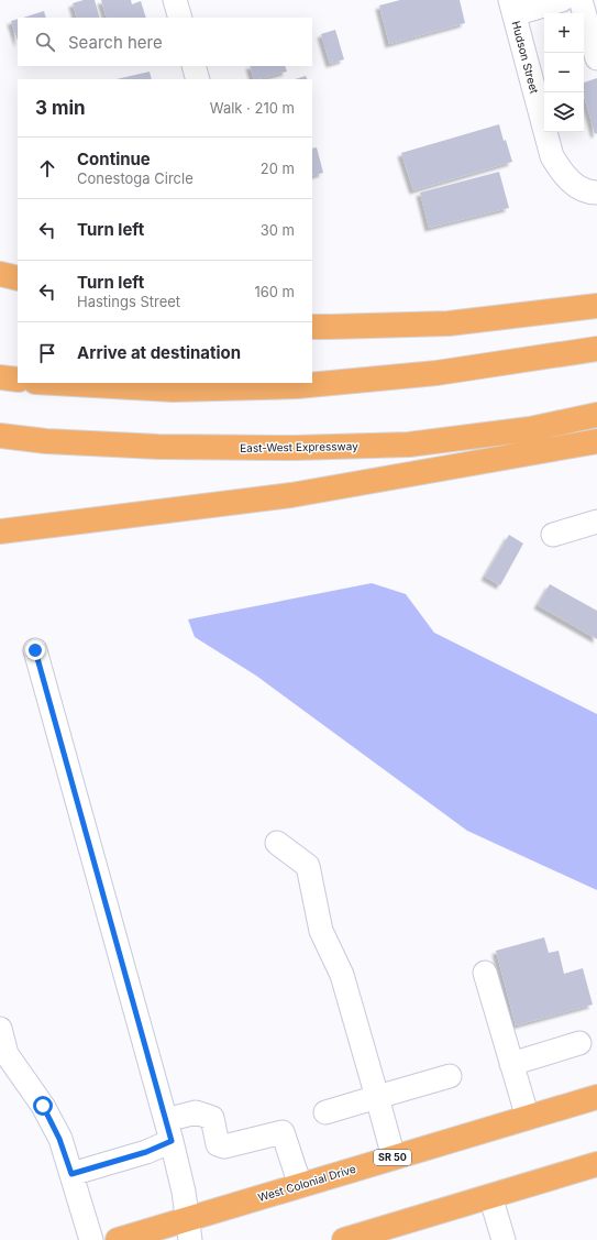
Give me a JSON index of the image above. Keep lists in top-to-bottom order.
{
  "streets": {
    "highway": ["East-West Expressway", "SR 50", "West Colonial Drive"],
    "street": ["Hudson Street"]
  },
  "page": {
    "map_buttons": ["+", "−"],
    "search": "Search here",
    "heading": ["3 min", "Walk · 210 m"],
    "list": [
      ["Continue", "Conestoga Circle", "20 m"],
      ["Turn left", "30 m"],
      ["Turn left", "Hastings Street", "160 m"],
      "Arrive at destination"
    ]
  }
}
